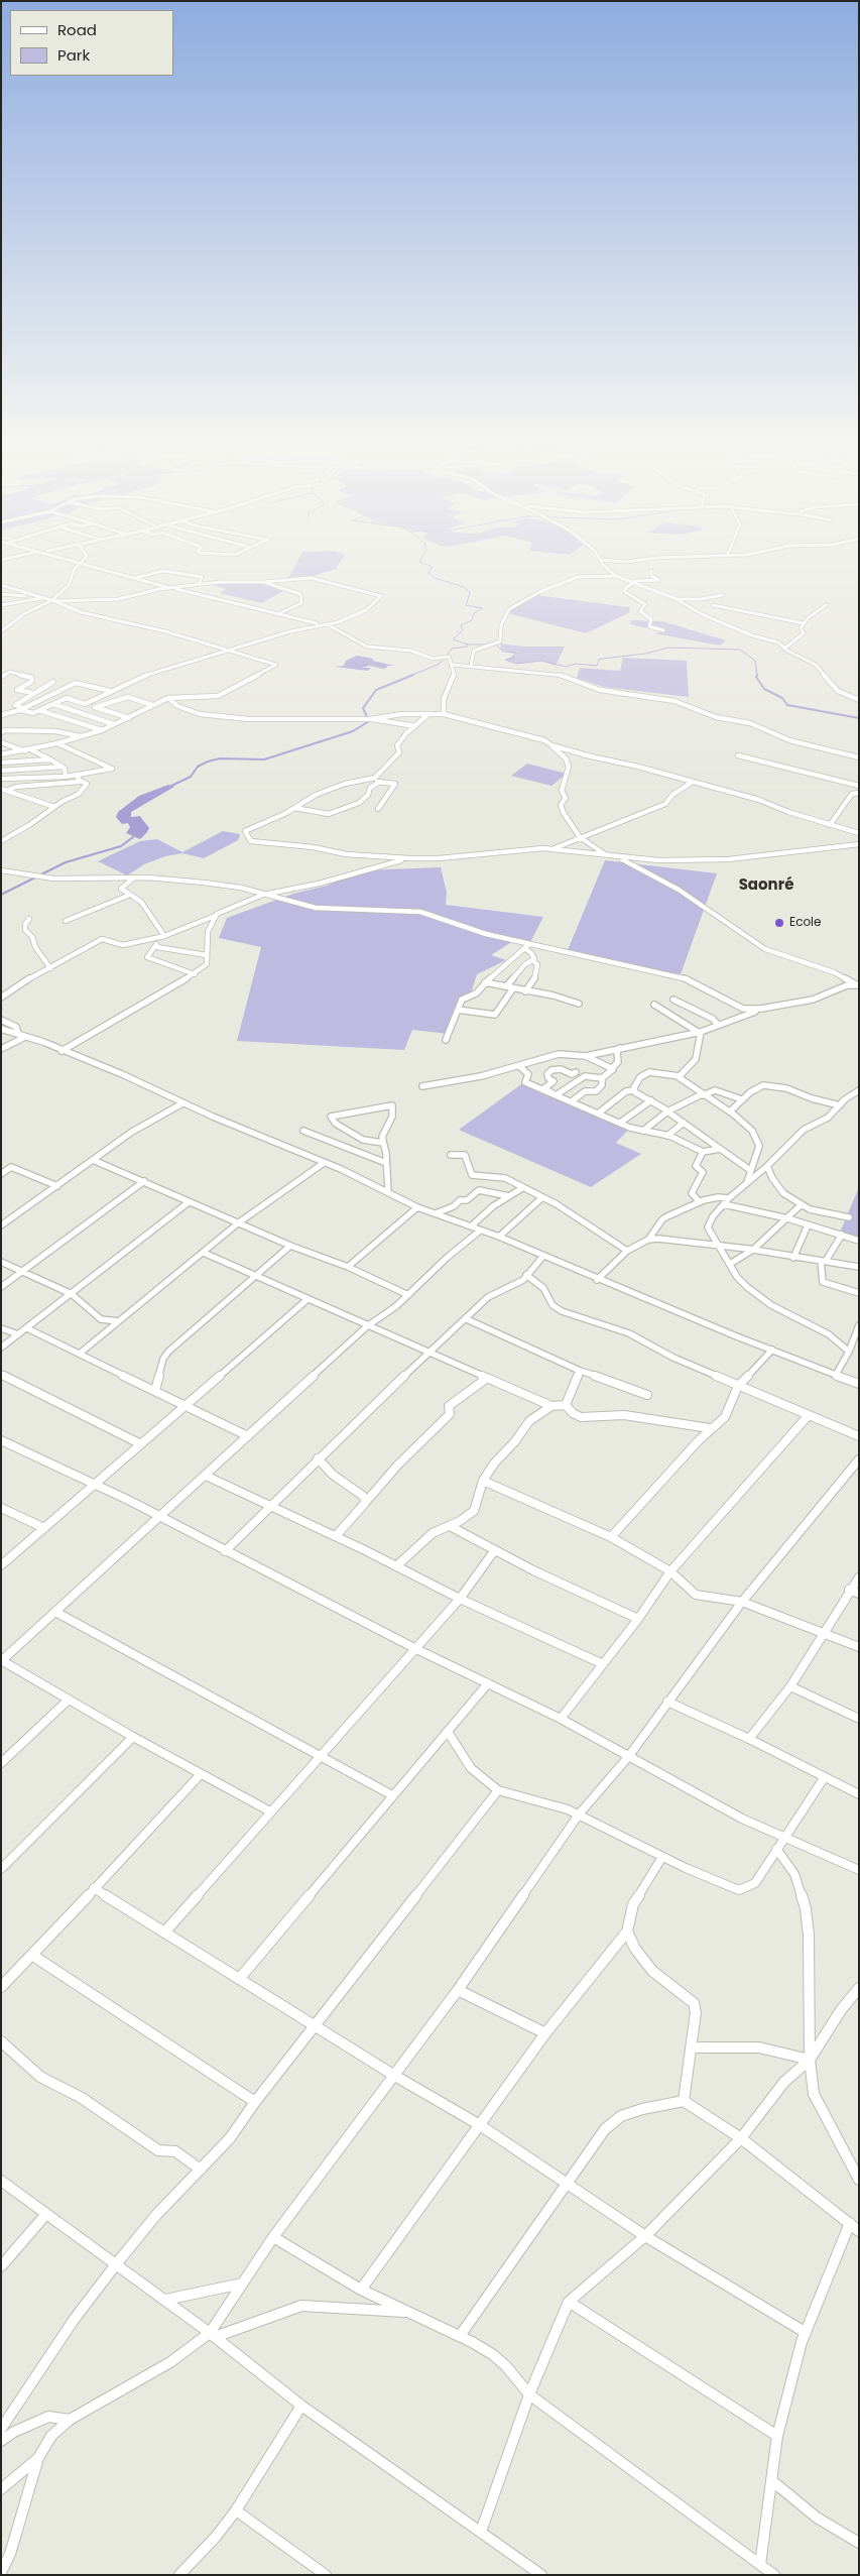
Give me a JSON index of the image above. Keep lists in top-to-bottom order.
{
  "districts": ["Saonré"],
  "places": ["Ecole"],
  "legend": ["Road", "Park"]
}
